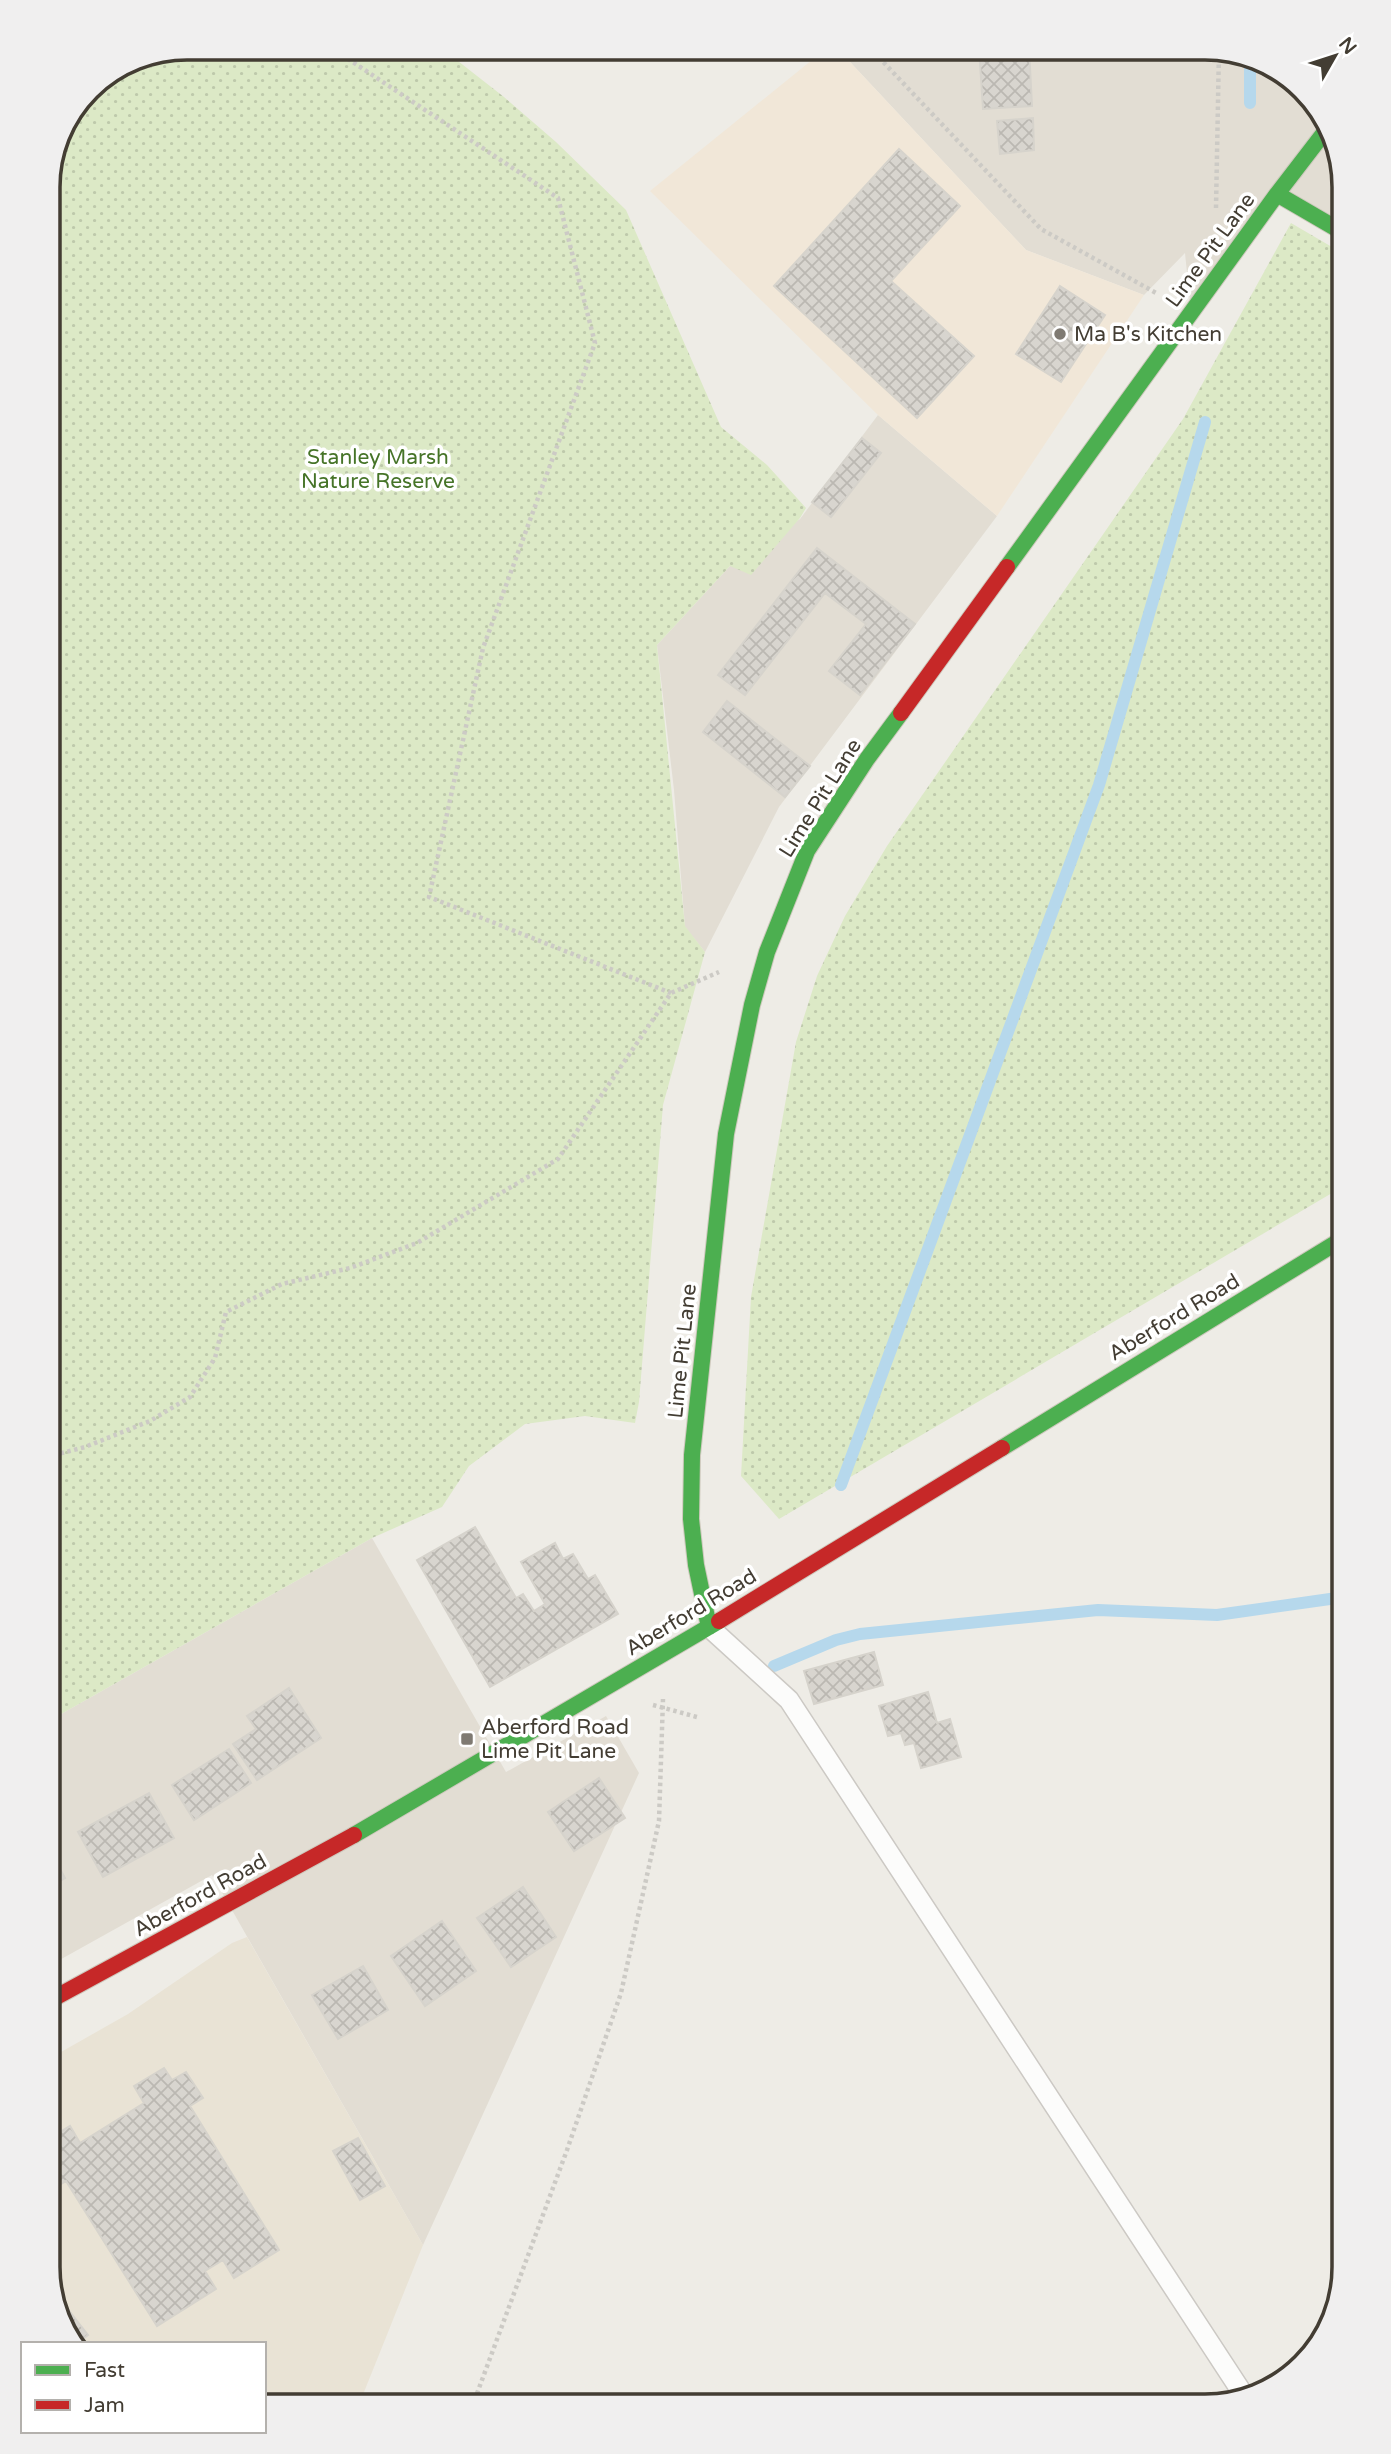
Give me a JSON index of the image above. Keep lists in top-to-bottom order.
{
  "streets": {
    "street": ["Lime Pit Lane", "Aberford Road"]
  },
  "crossings": [
    ["Lime Pit Lane", "Aberford Road"]
  ],
  "parks": ["Stanley Marsh Nature Reserve"],
  "places": {
    "other": ["Ma B's Kitchen"],
    "transit": ["Aberford Road Lime Pit Lane"]
  },
  "legend": ["Fast", "Jam"],
  "north": "top right"
}
